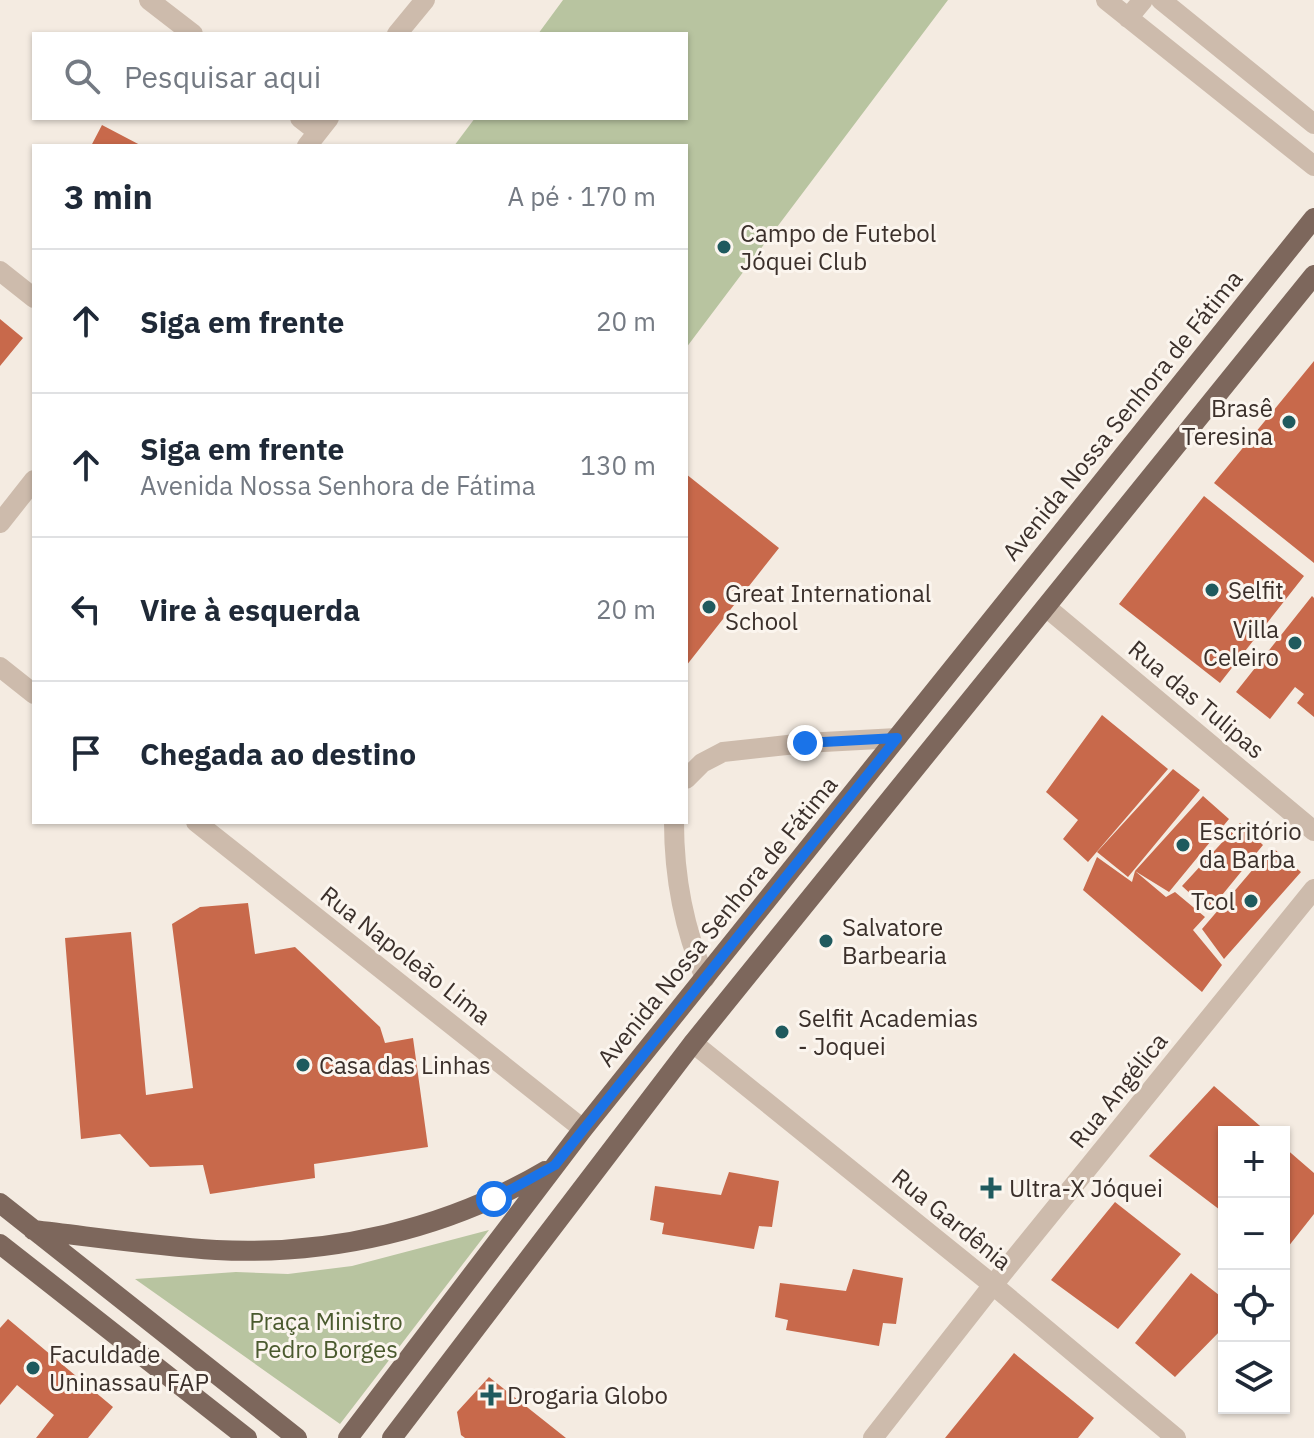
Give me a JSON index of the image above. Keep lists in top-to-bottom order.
{
  "streets": {
    "main road": ["Avenida Nossa Senhora de Fátima"],
    "street": [
      "Rua das Tulipas",
      "Rua Napoleão Lima",
      "Rua Angélica",
      "Rua Gardênia"
    ]
  },
  "crossings": [
    ["Avenida Nossa Senhora de Fátima", "Rua Napoleão Lima"],
    ["Rua Angélica", "Rua Gardênia"]
  ],
  "parks": ["Praça Ministro Pedro Borges"],
  "places": {
    "other": [
      "Campo de Futebol Jóquei Club",
      "Brasê Teresina",
      "Selfit",
      "Great International School",
      "Villa Celeiro",
      "Escritório da Barba",
      "Tcol",
      "Salvatore Barbearia",
      "Selfit Academias - Joquei",
      "Casa das Linhas",
      "Faculdade Uninassau FAP"
    ],
    "health": ["Ultra-X Jóquei", "Drogaria Globo"]
  },
  "page": {
    "search": "Pesquisar aqui",
    "heading": ["3 min", "A pé · 170 m"],
    "list": [
      ["Siga em frente", "20 m"],
      ["Siga em frente", "Avenida Nossa Senhora de Fátima", "130 m"],
      ["Vire à esquerda", "20 m"],
      "Chegada ao destino"
    ],
    "map_buttons": ["+", "−"]
  }
}
